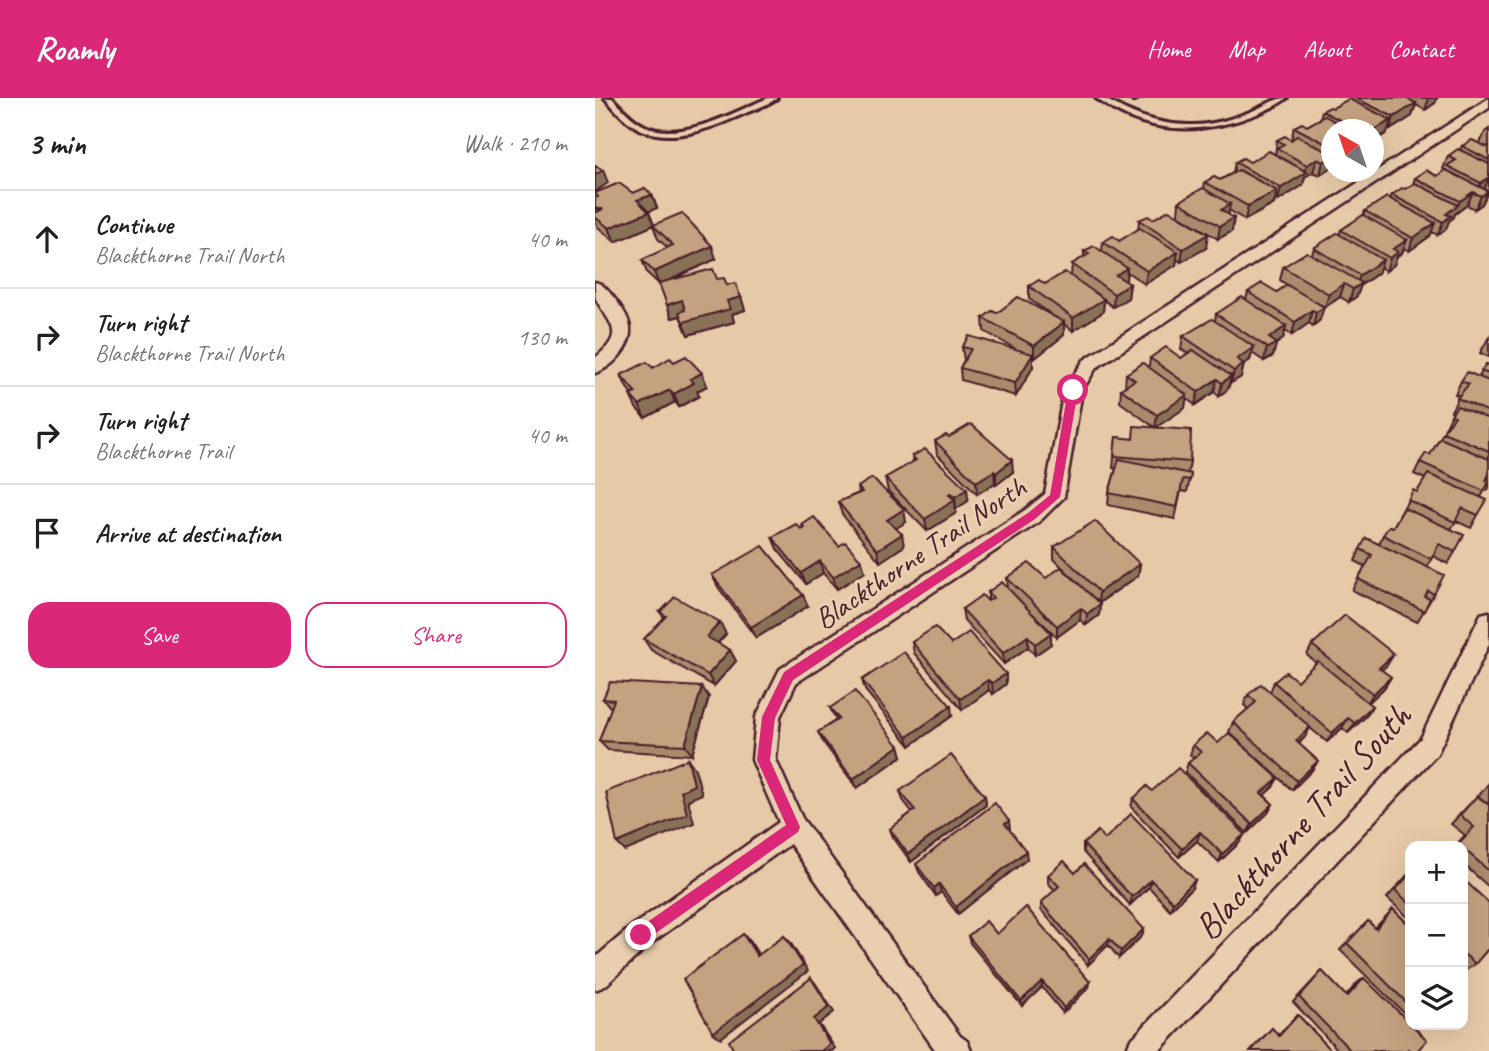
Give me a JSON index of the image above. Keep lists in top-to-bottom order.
{
  "streets": {
    "street": ["Blackthorne Trail North", "Blackthorne Trail South"]
  },
  "north": "top left",
  "page": {
    "header": "Roamly",
    "nav": [
      "Home",
      "Map",
      "About",
      "Contact"
    ],
    "heading": ["3 min", "Walk · 210 m"],
    "list": [
      ["Continue", "Blackthorne Trail North", "40 m"],
      ["Turn right", "Blackthorne Trail North", "130 m"],
      ["Turn right", "Blackthorne Trail", "40 m"],
      "Arrive at destination"
    ],
    "buttons": ["Save", "Share"],
    "map_buttons": ["+", "−"]
  }
}
